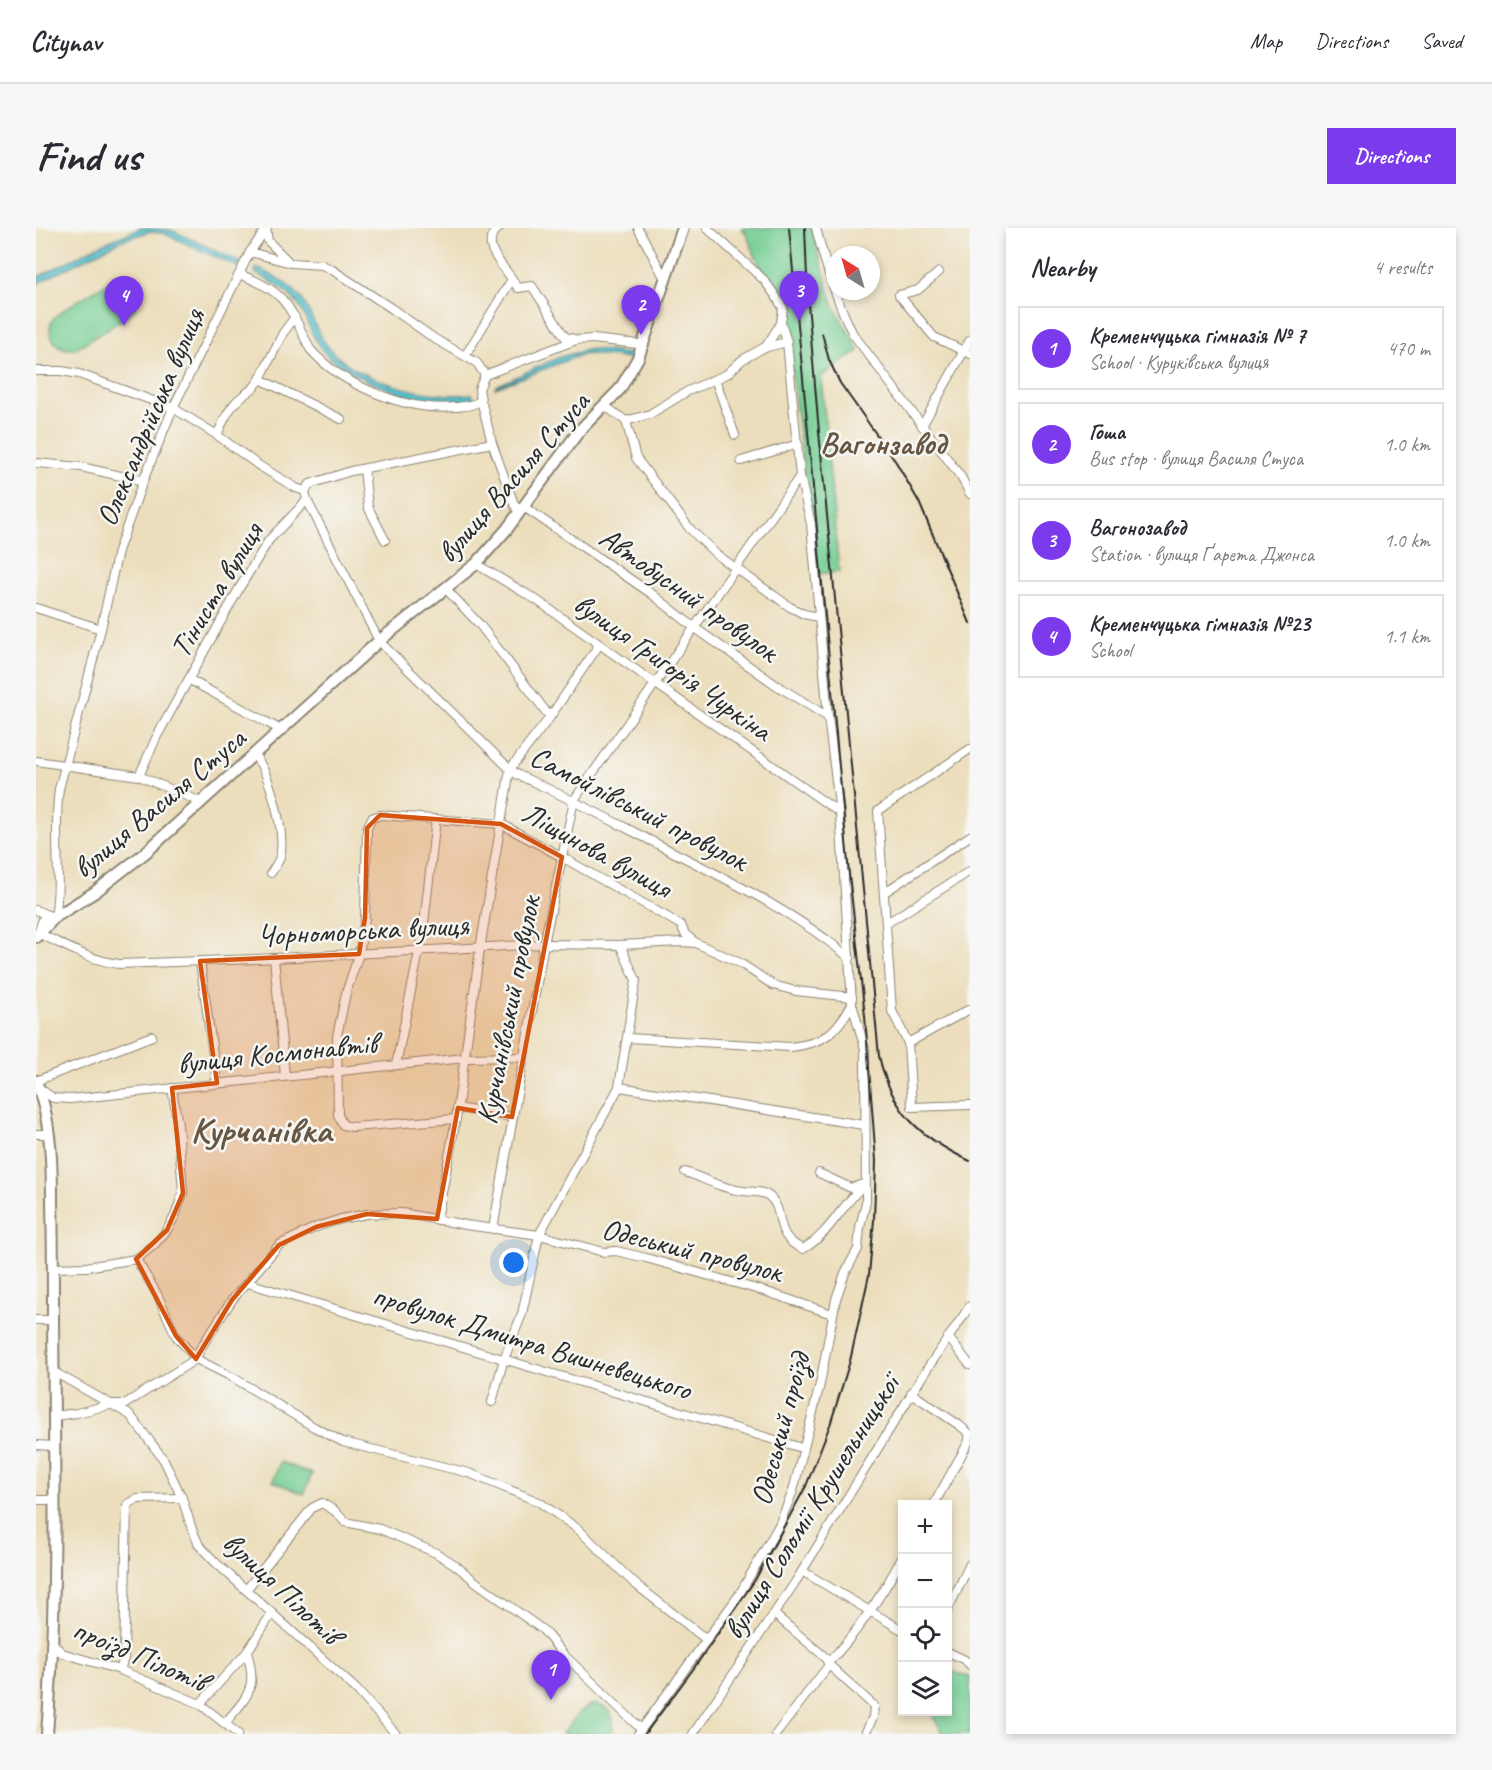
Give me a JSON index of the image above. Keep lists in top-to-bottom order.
{
  "streets": {
    "main road": ["вулиця Василя Стуса"],
    "street": [
      "Олександрійська вулиця",
      "Тіниста вулиця",
      "Автобусний провулок",
      "вулиця Григорія Чуркіна",
      "Самойлівський провулок",
      "Ліщинова вулиця",
      "Чорноморська вулиця",
      "Курчанівський провулок",
      "вулиця Космонавтів",
      "Одеський провулок",
      "провулок Дмитра Вишневецького",
      "Одеський проїзд",
      "вулиця Соломії Крушельницької",
      "вулиця Пілотів",
      "проїзд Пілотів"
    ]
  },
  "crossings": [
    ["Олександрійська вулиця", "вулиця Василя Стуса"],
    ["вулиця Василя Стуса", "Тіниста вулиця"],
    ["вулиця Василя Стуса", "Автобусний провулок"],
    ["вулиця Василя Стуса", "вулиця Григорія Чуркіна"],
    ["вулиця Василя Стуса", "Самойлівський провулок"],
    ["вулиця Василя Стуса", "Чорноморська вулиця"],
    ["Тіниста вулиця", "Самойлівський провулок"],
    ["Автобусний провулок", "Одеський проїзд"],
    ["вулиця Григорія Чуркіна", "Одеський проїзд"],
    ["Самойлівський провулок", "Курчанівський провулок"],
    ["Самойлівський провулок", "Одеський проїзд"],
    ["Ліщинова вулиця", "Чорноморська вулиця"],
    ["Ліщинова вулиця", "Курчанівський провулок"],
    ["Ліщинова вулиця", "вулиця Космонавтів"],
    ["Ліщинова вулиця", "Одеський проїзд"],
    ["Чорноморська вулиця", "Курчанівський провулок"],
    ["Курчанівський провулок", "вулиця Космонавтів"],
    ["Курчанівський провулок", "Одеський провулок"],
    ["Одеський провулок", "провулок Дмитра Вишневецького"],
    ["Одеський провулок", "Одеський проїзд"],
    ["провулок Дмитра Вишневецького", "Одеський проїзд"]
  ],
  "districts": ["Вагонзавод", "Курчанівка"],
  "north": "top left",
  "page": {
    "header": "Citynav",
    "nav": ["Map", "Directions", "Saved"],
    "buttons": "Directions",
    "title": "Find us",
    "heading": ["Nearby", "4 results"],
    "pins": [
      "3",
      "4",
      "2",
      "1"
    ],
    "list": [
      {
        "mark": "1",
        "name": "Кременчуцька гімназія № 7",
        "note": "School · Куруківська вулиця",
        "value": "470 m"
      },
      {
        "mark": "2",
        "name": "Гоша",
        "note": "Bus stop · вулиця Василя Стуса",
        "value": "1.0 km"
      },
      {
        "mark": "3",
        "name": "Вагонозавод",
        "note": "Station · вулиця Ґарета Джонса",
        "value": "1.0 km"
      },
      {
        "mark": "4",
        "name": "Кременчуцька гімназія №23",
        "note": "School",
        "value": "1.1 km"
      }
    ],
    "map_buttons": ["+", "−"]
  }
}
